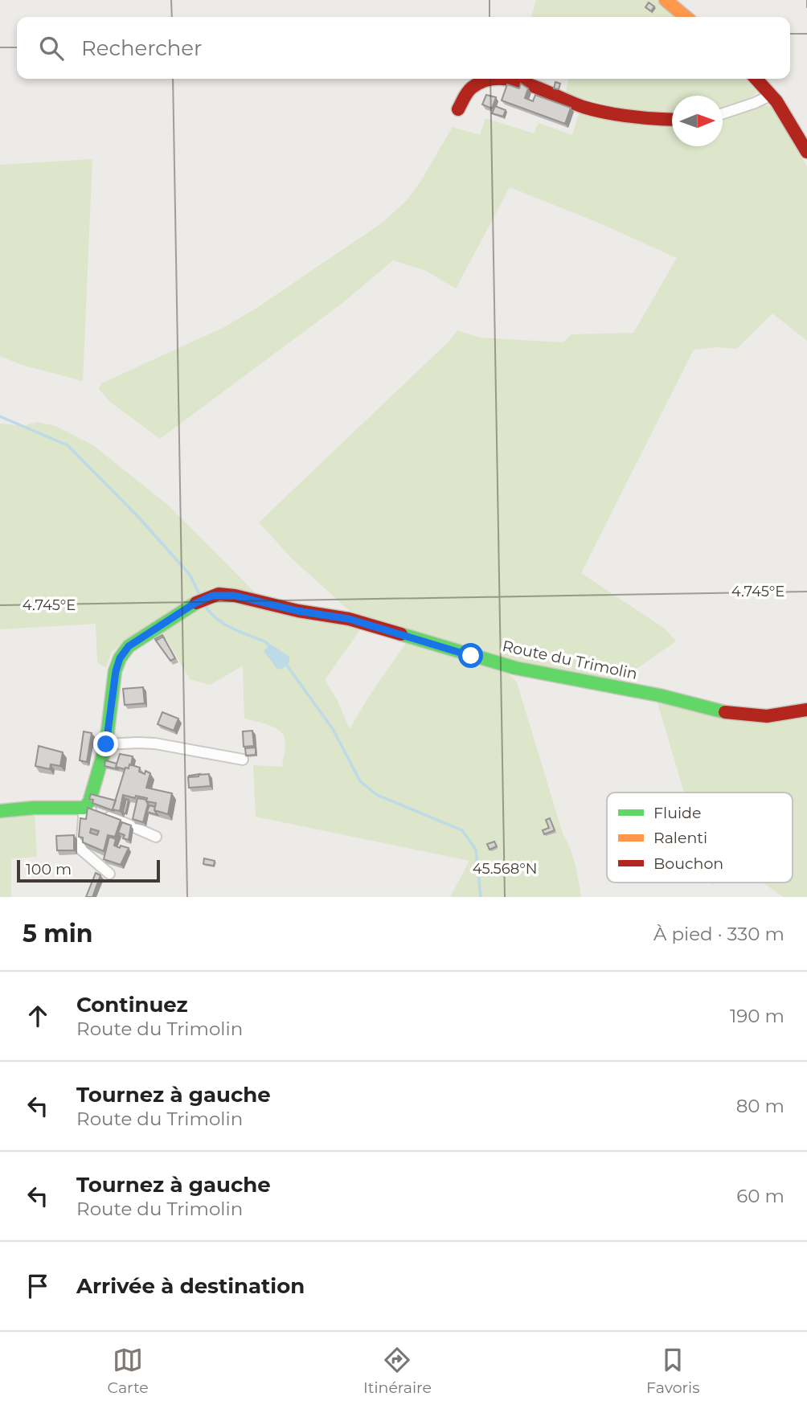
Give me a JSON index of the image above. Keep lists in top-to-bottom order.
{
  "streets": {
    "street": ["Route du Trimolin"]
  },
  "legend": ["Fluide", "Ralenti", "Bouchon"],
  "scale_bar": "100 m",
  "north": "right",
  "page": {
    "search": "Rechercher",
    "scale": "100 m",
    "heading": ["5 min", "À pied · 330 m"],
    "list": [
      ["Continuez", "Route du Trimolin", "190 m"],
      ["Tournez à gauche", "Route du Trimolin", "80 m"],
      ["Tournez à gauche", "Route du Trimolin", "60 m"],
      "Arrivée à destination"
    ],
    "nav": ["Carte", "Itinéraire", "Favoris"]
  },
  "coordinates": ["4.745°E", "45.568°N"]
}
